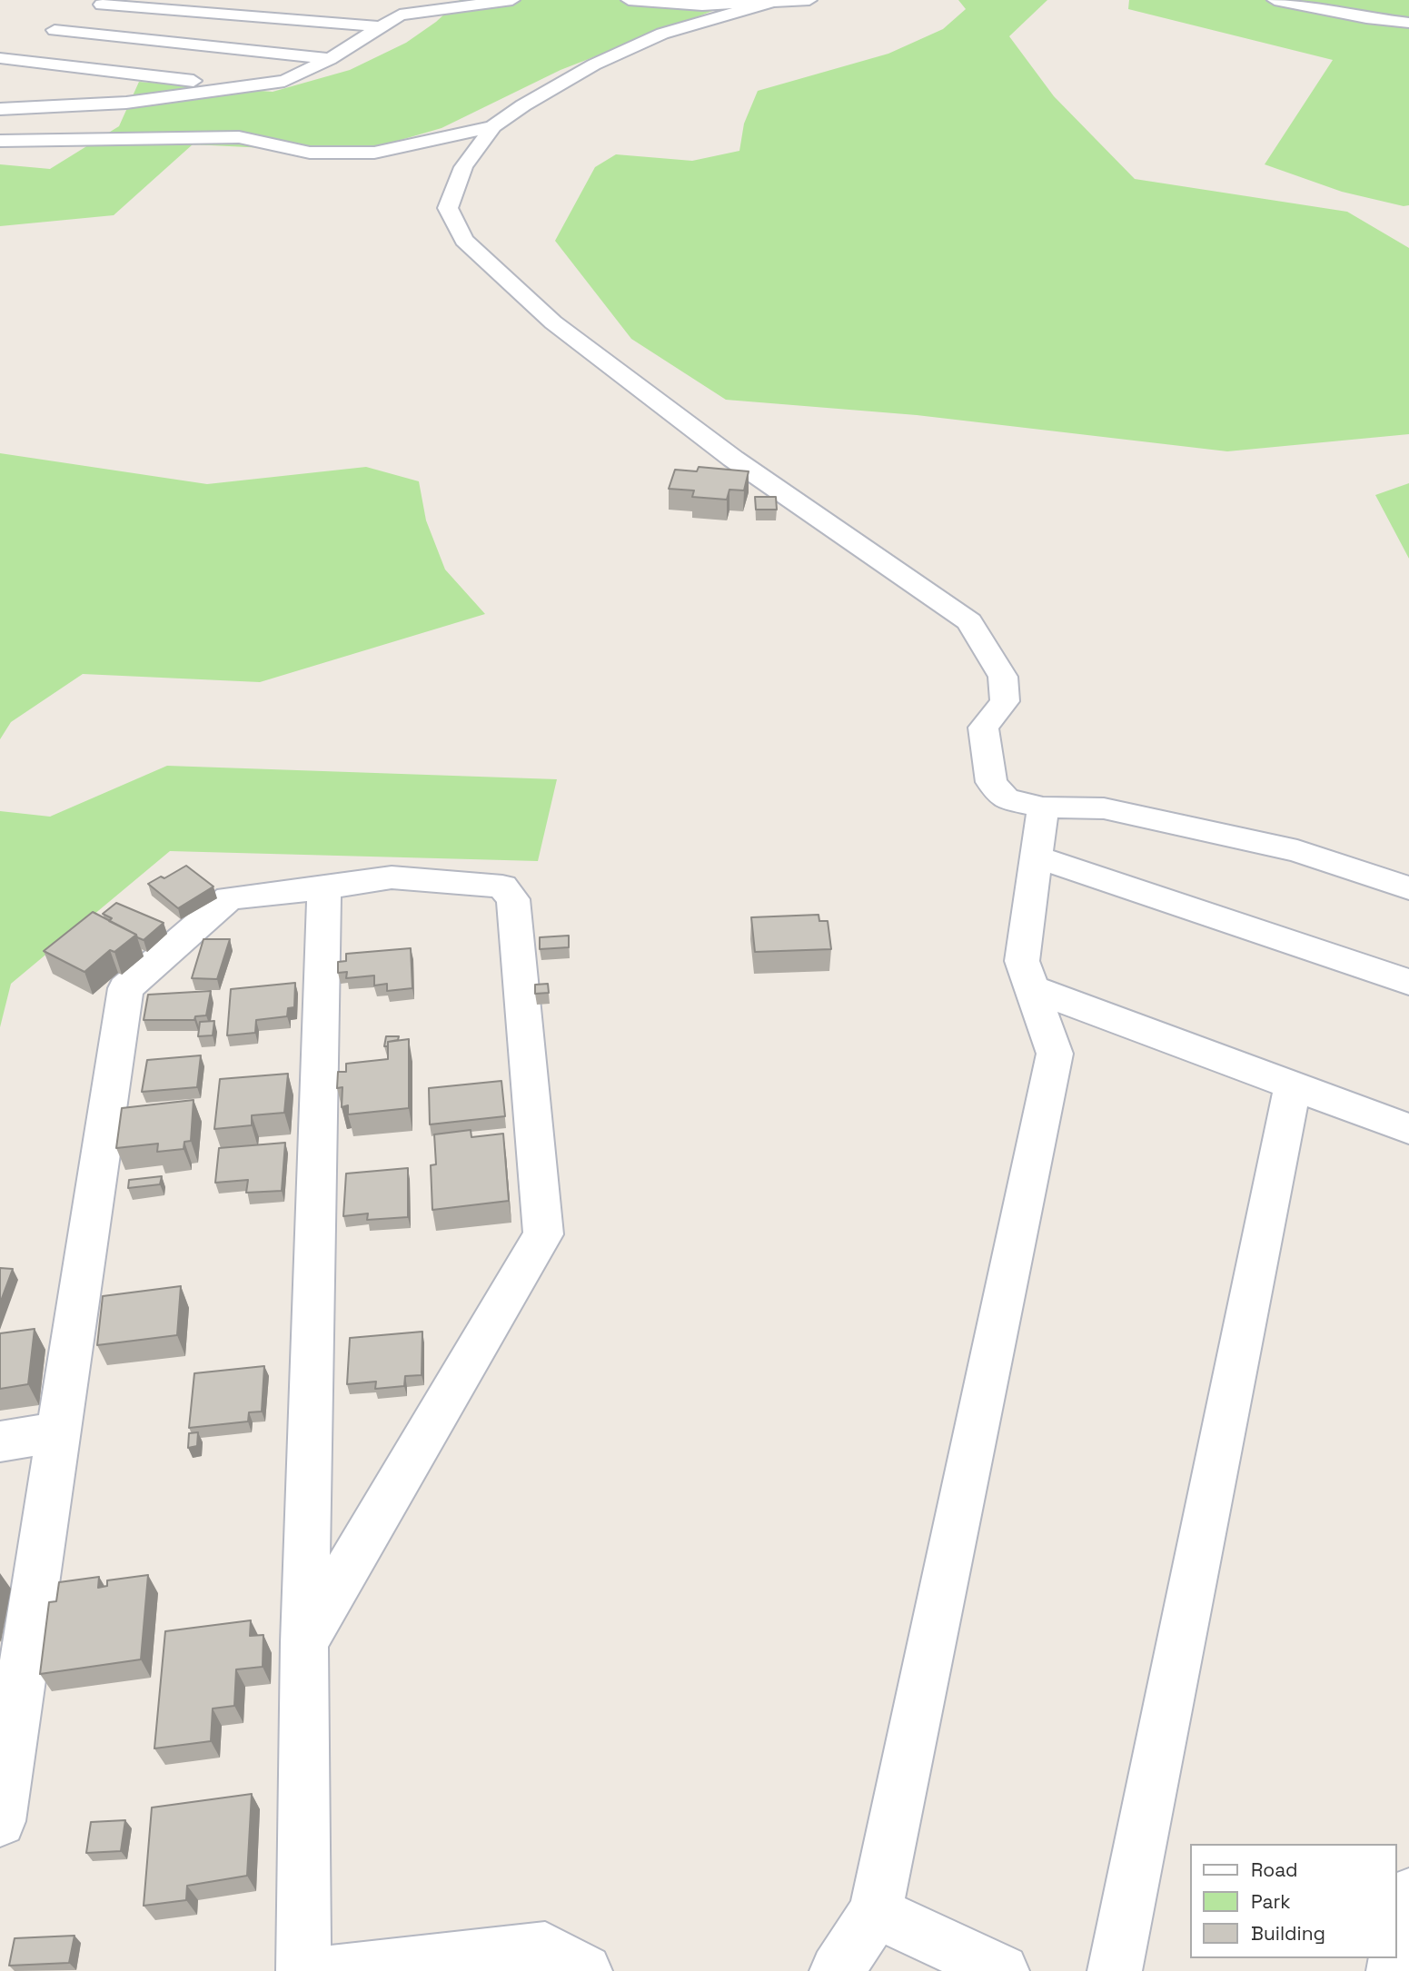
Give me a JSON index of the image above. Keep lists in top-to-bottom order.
{
  "legend": ["Road", "Park", "Building"]
}
